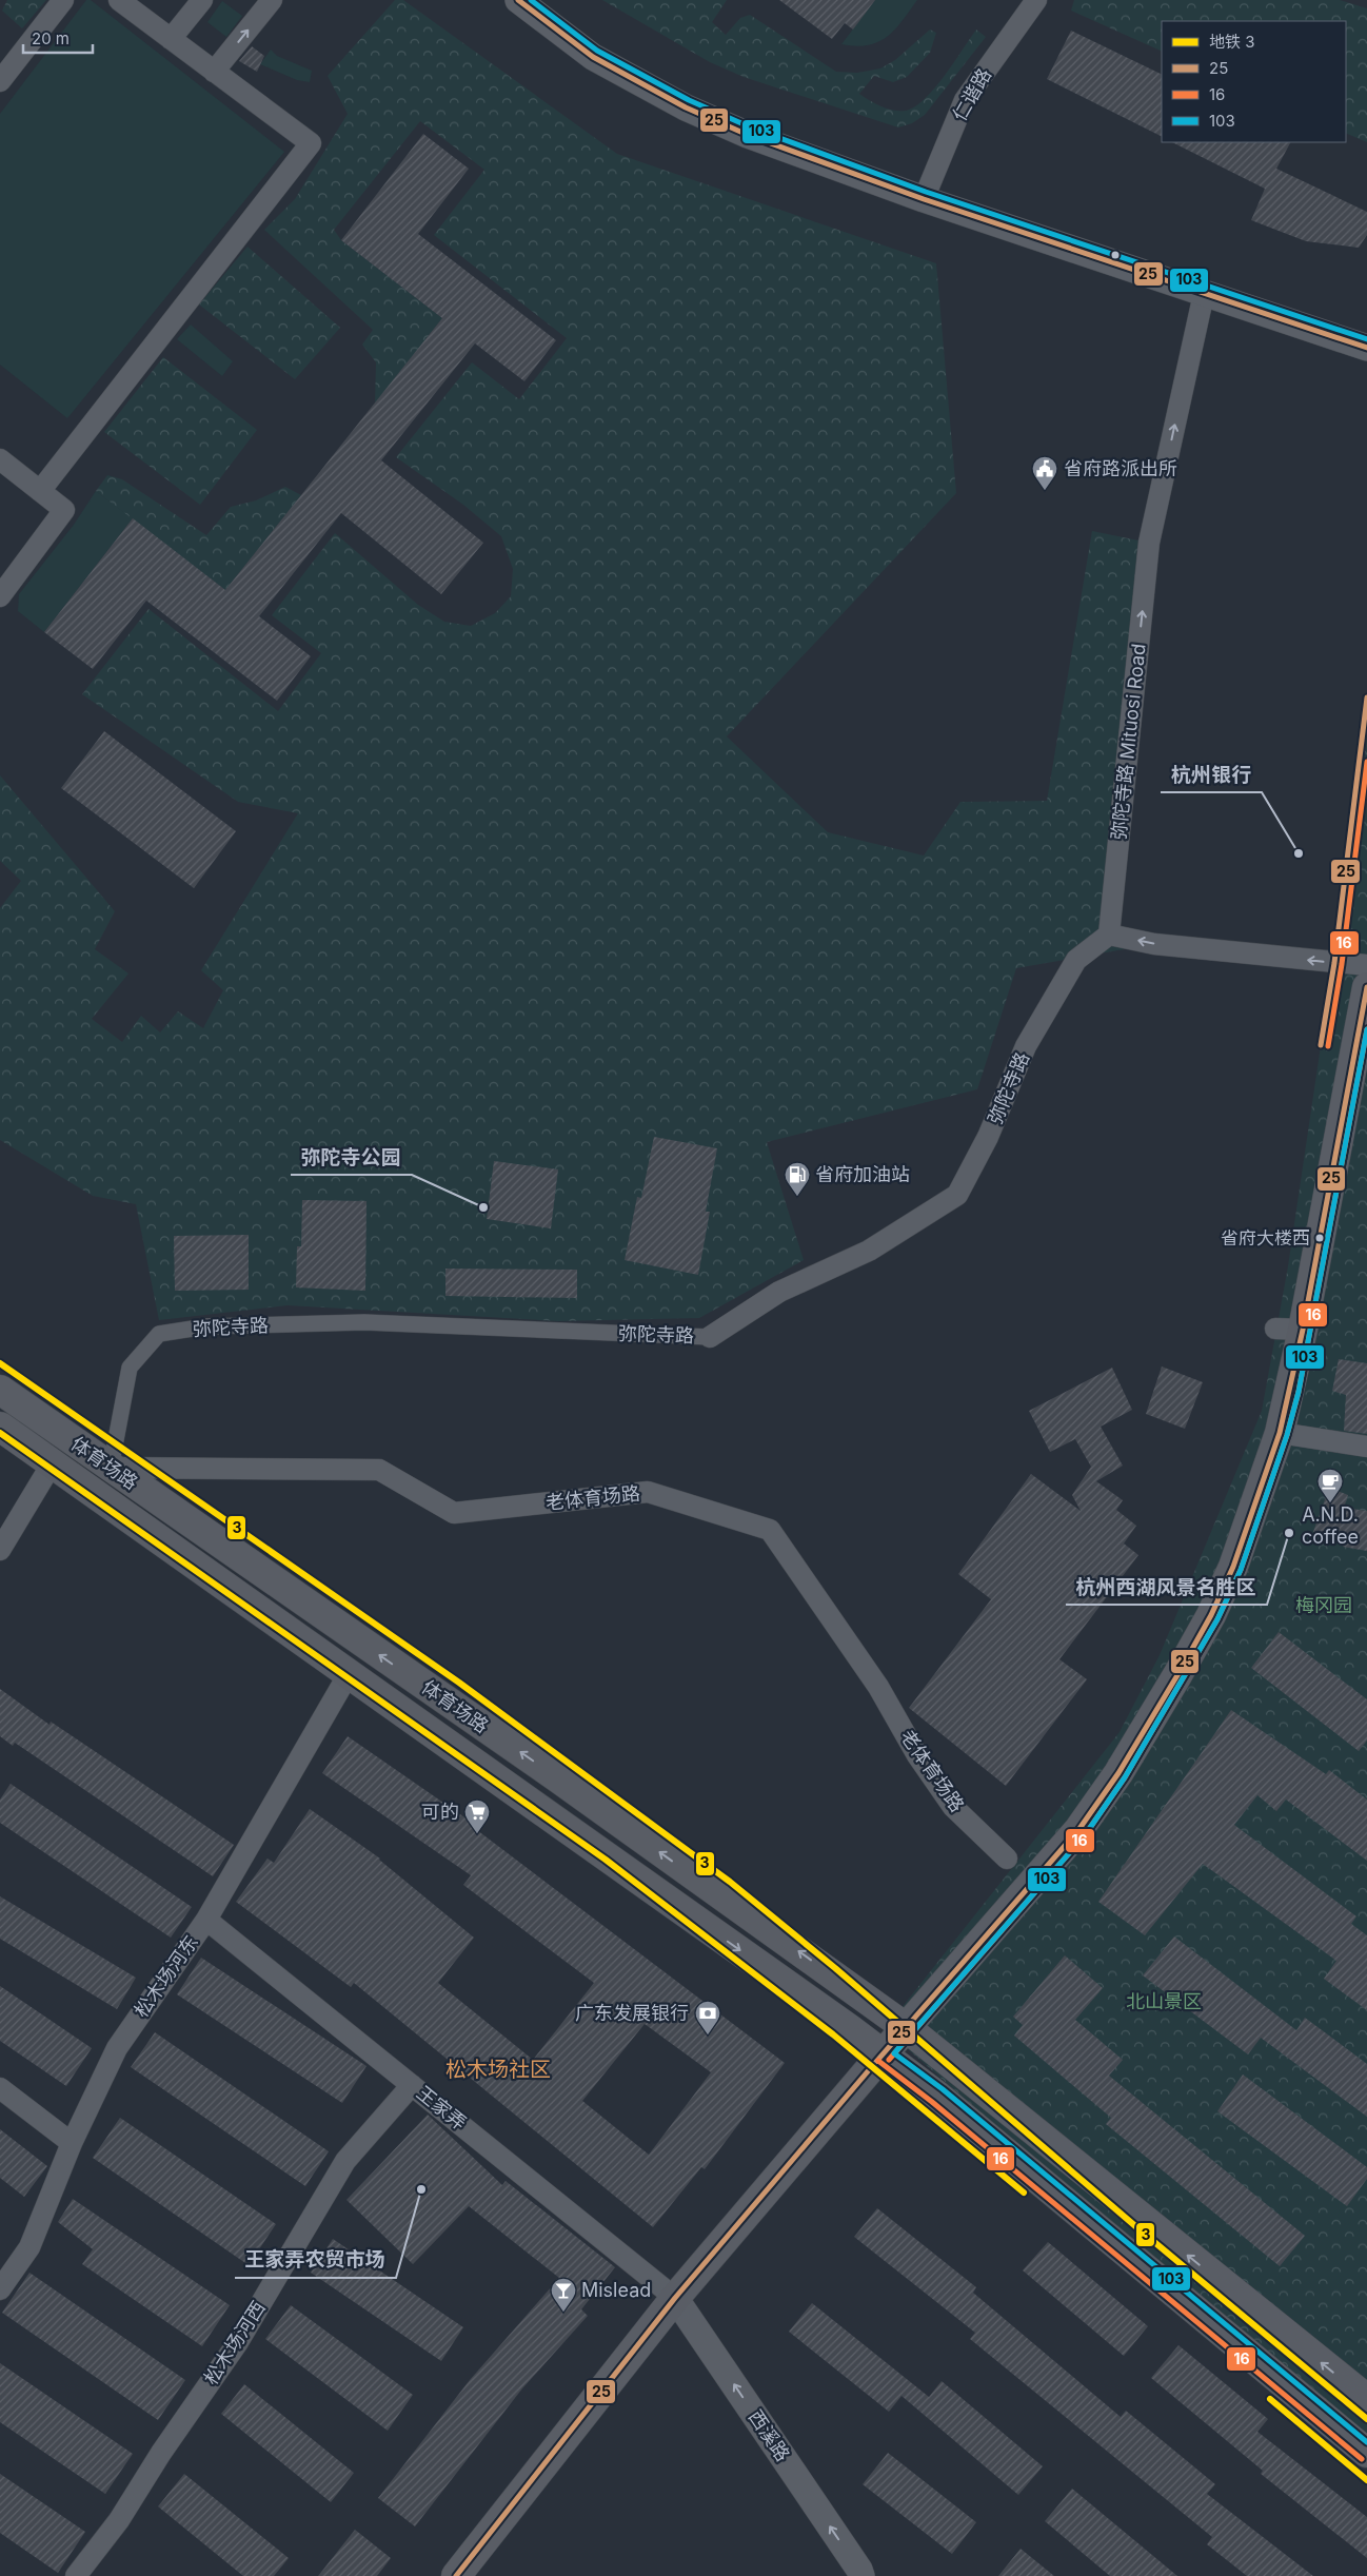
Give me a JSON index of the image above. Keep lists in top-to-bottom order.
{
  "streets": {
    "main road": ["体育场路"],
    "street": [
      "仁谐路",
      "弥陀寺路 Mituosi Road",
      "弥陀寺路",
      "老体育场路",
      "松木场河东",
      "王家弄",
      "松木场河西",
      "西溪路"
    ]
  },
  "crossings": [
    ["弥陀寺路 Mituosi Road", "弥陀寺路"],
    ["弥陀寺路", "体育场路"],
    ["弥陀寺路", "老体育场路"],
    ["体育场路", "老体育场路"],
    ["体育场路", "松木场河东"],
    ["松木场河东", "王家弄"],
    ["王家弄", "松木场河西"],
    ["王家弄", "西溪路"]
  ],
  "one_way": ["弥陀寺路 Mituosi Road", "西溪路"],
  "districts": ["松木场社区"],
  "parks": ["梅冈园", "北山景区"],
  "places": {
    "public building": ["省府路派出所"],
    "other": [
      "杭州银行",
      "弥陀寺公园",
      "省府大楼西",
      "杭州西湖风景名胜区",
      "王家弄农贸市场"
    ],
    "fuel station": ["省府加油站"],
    "cafe": ["A.N.D. coffee"],
    "supermarket": ["可的"],
    "bank": ["广东发展银行"],
    "bar": ["Mislead"]
  },
  "lines": [
    "transit line 25",
    "transit line 103",
    "transit line 16",
    "metro line 3"
  ],
  "legend": [
    "地铁 3",
    "25",
    "16",
    "103"
  ],
  "scale_bar": "20 m"
}
